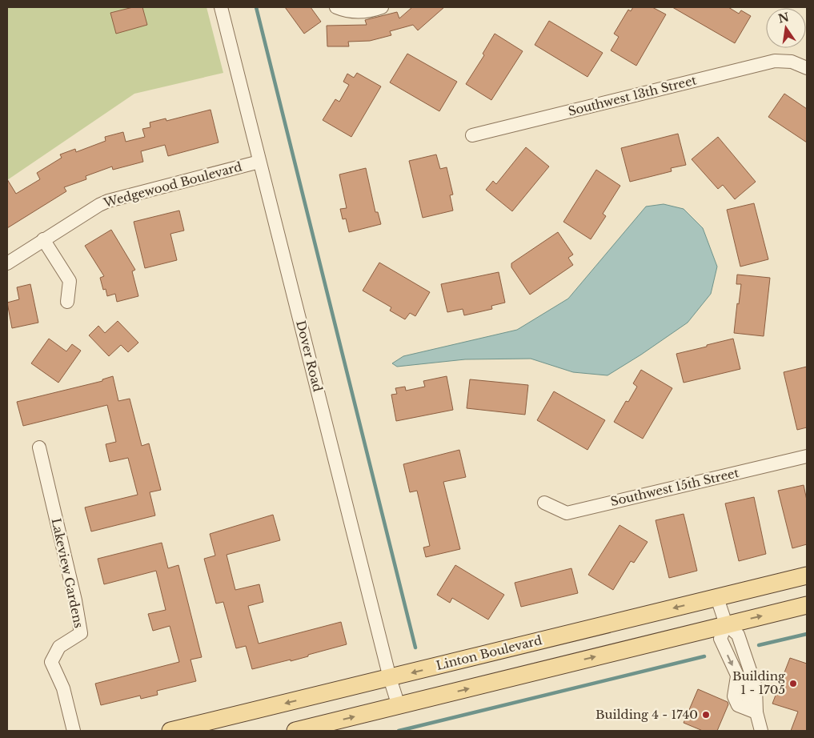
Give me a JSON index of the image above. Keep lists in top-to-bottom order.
{
  "streets": {
    "main road": ["Linton Boulevard"],
    "street": [
      "Southwest 13th Street",
      "Wedgewood Boulevard",
      "Dover Road",
      "Southwest 15th Street",
      "Lakeview Gardens"
    ]
  },
  "crossings": [
    ["Wedgewood Boulevard", "Dover Road"],
    ["Dover Road", "Linton Boulevard"]
  ],
  "places": ["Building 1 - 1705", "Building 4 - 1740"],
  "north": "top"
}
